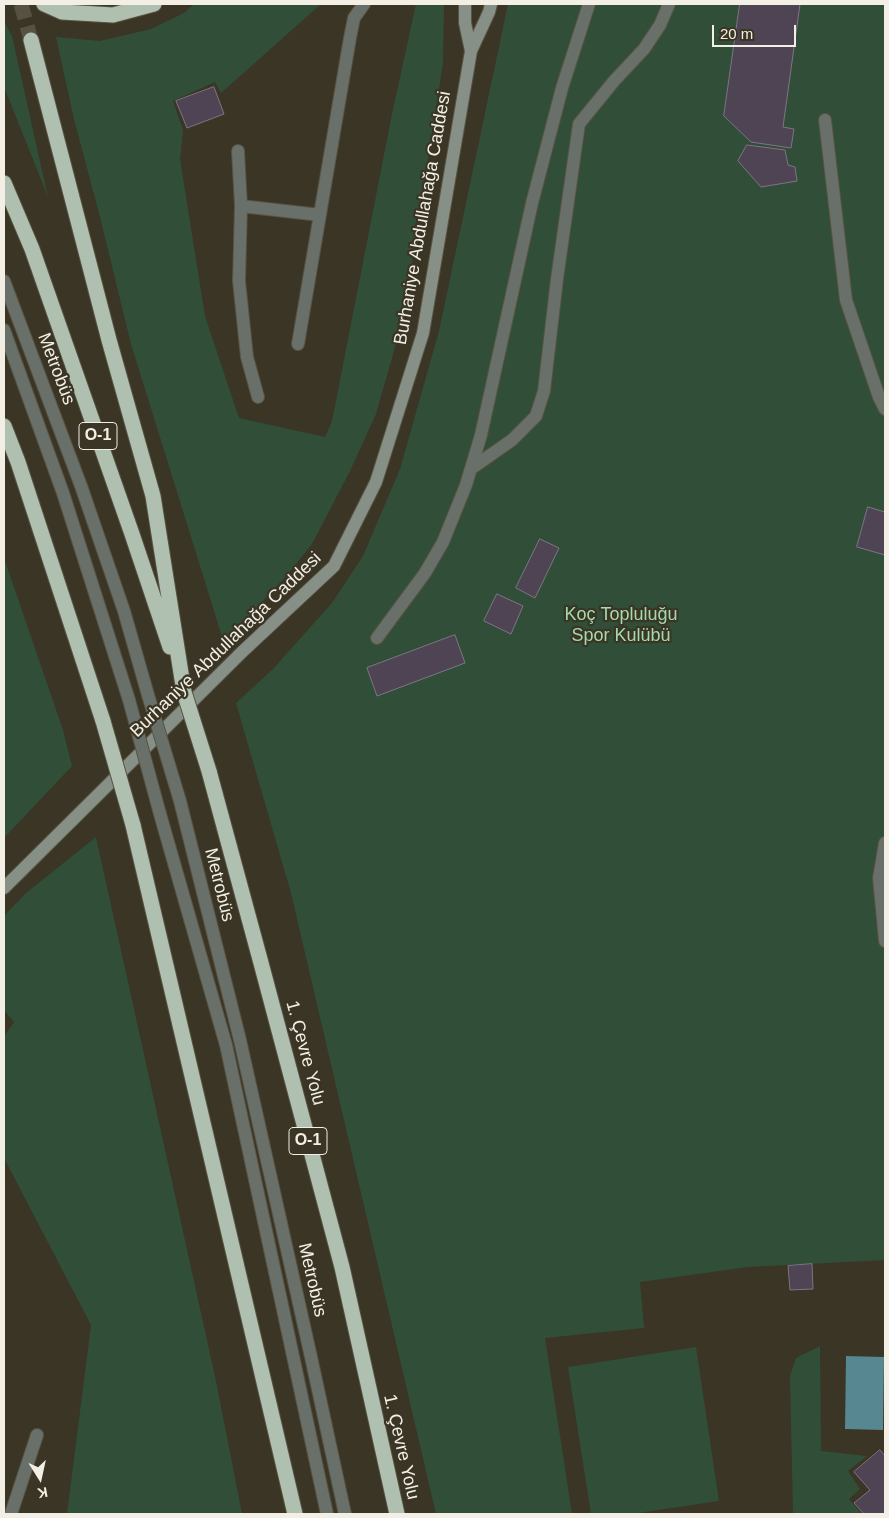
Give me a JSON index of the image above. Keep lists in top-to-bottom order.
{
  "streets": {
    "highway": ["O-1", "1. Çevre Yolu"],
    "main road": ["Burhaniye Abdullahağa Caddesi"],
    "street": ["Metrobüs"]
  },
  "crossings": [
    ["O-1", "1. Çevre Yolu"]
  ],
  "parks": ["Koç Topluluğu Spor Kulübü"],
  "scale_bar": "20 m",
  "north": "bottom"
}
